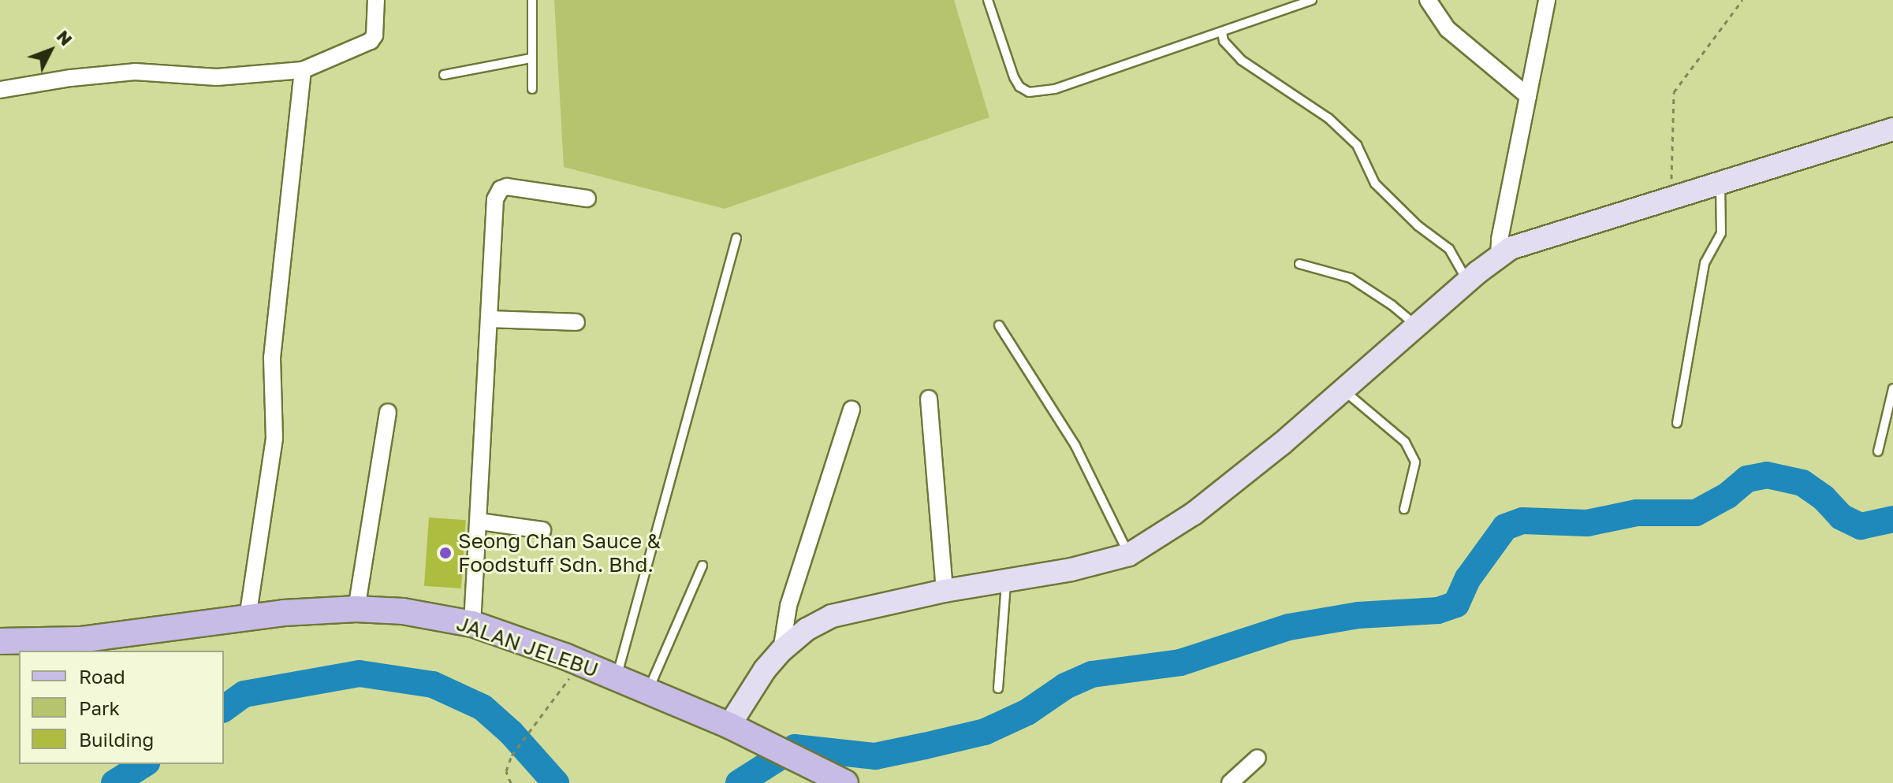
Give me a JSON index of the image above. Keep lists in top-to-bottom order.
{
  "streets": {
    "main road": ["JALAN JELEBU"]
  },
  "places": ["Seong Chan Sauce & Foodstuff Sdn. Bhd."],
  "legend": ["Road", "Park", "Building"],
  "north": "top right"
}
